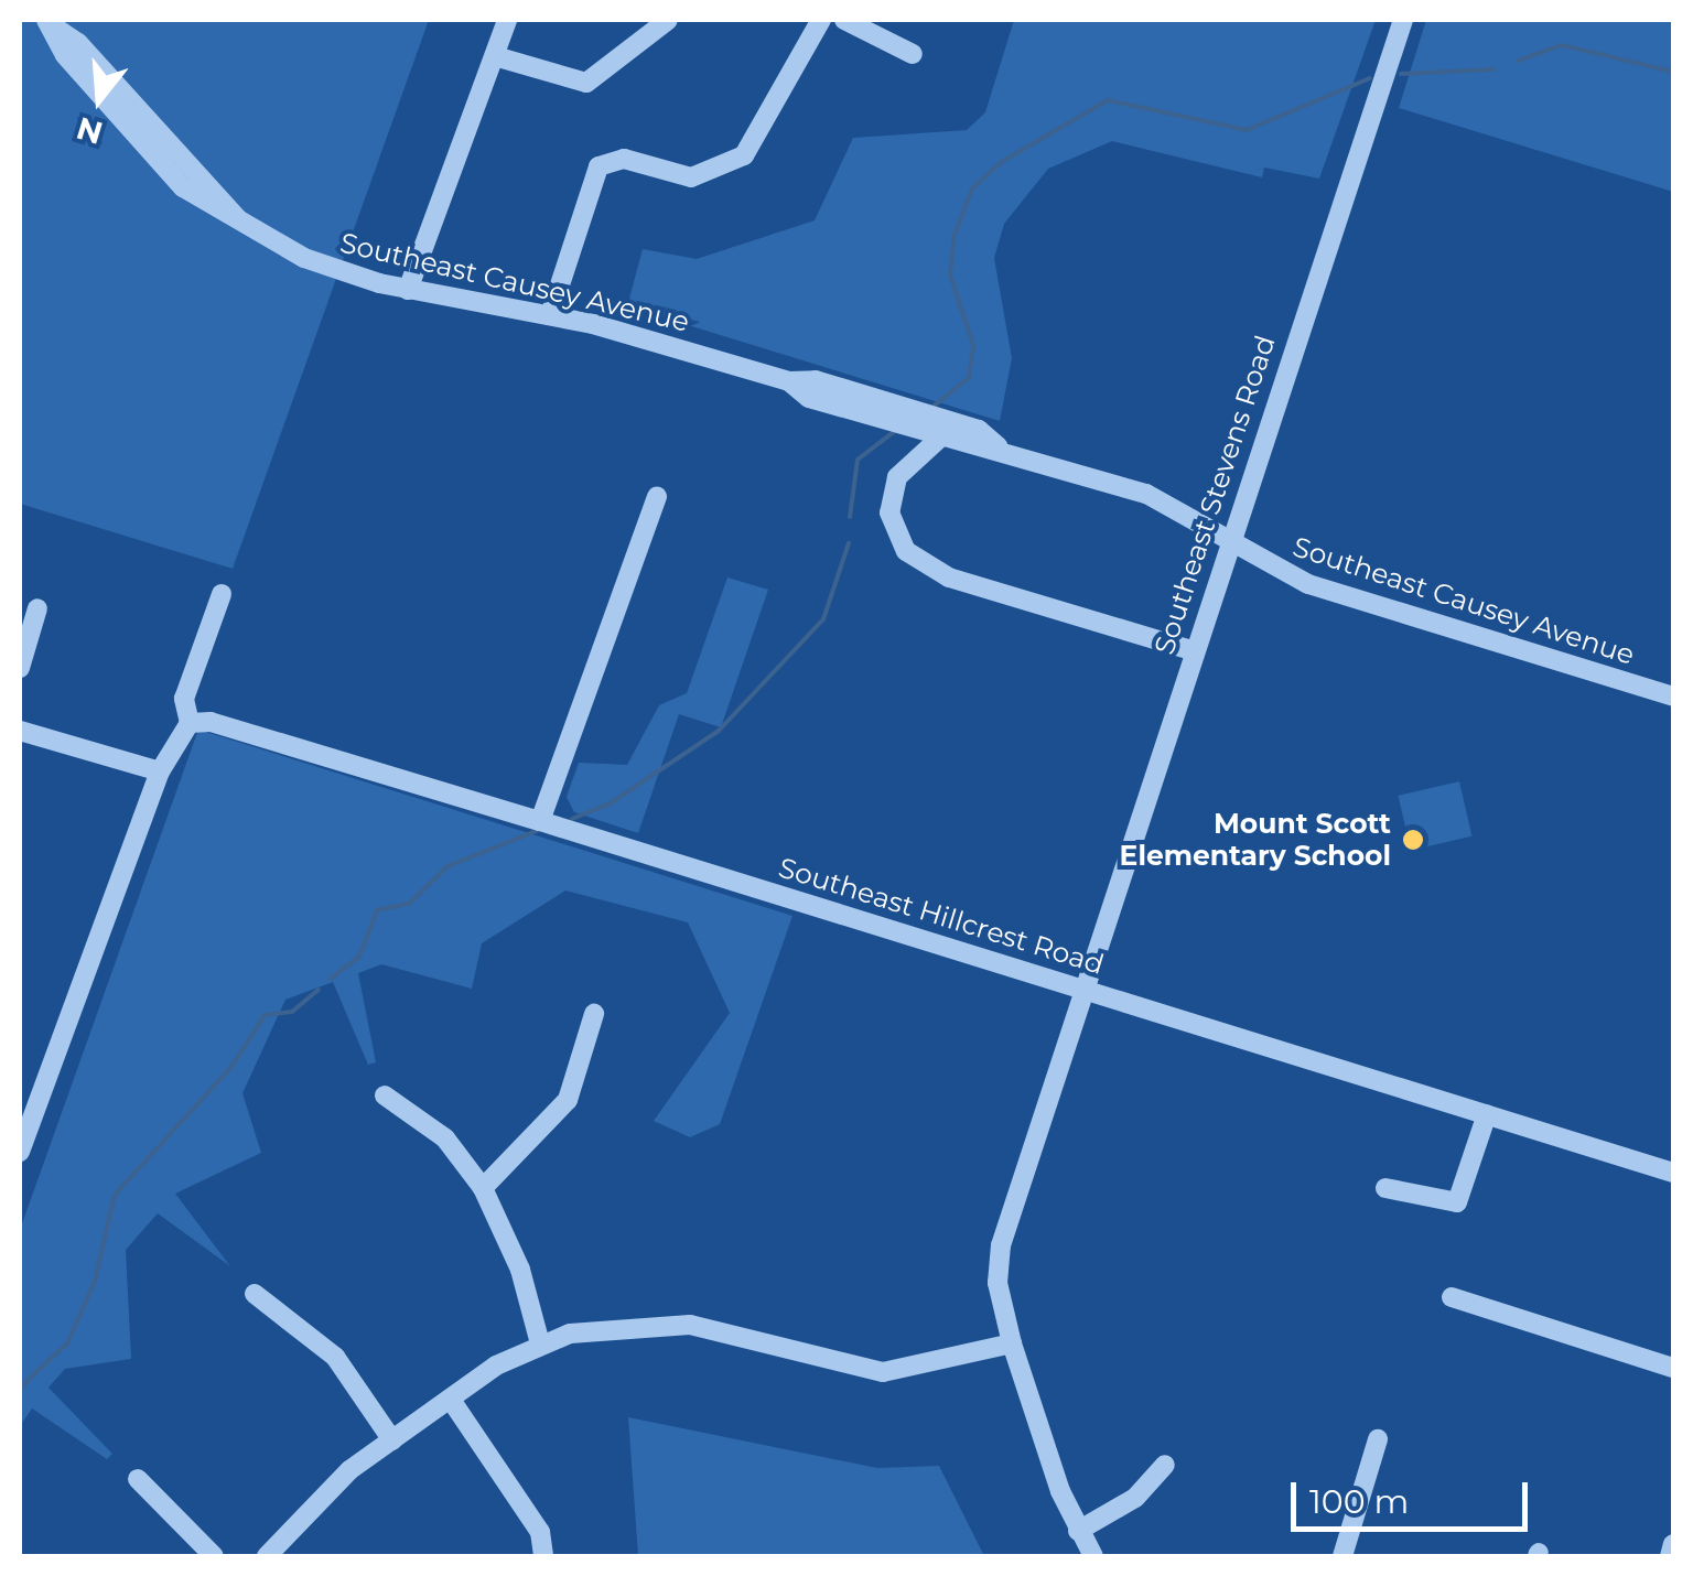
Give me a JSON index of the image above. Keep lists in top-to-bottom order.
{
  "streets": {
    "street": ["Southeast Causey Avenue", "Southeast Stevens Road", "Southeast Hillcrest Road"]
  },
  "crossings": [
    ["Southeast Causey Avenue", "Southeast Stevens Road"],
    ["Southeast Stevens Road", "Southeast Hillcrest Road"]
  ],
  "places": ["Mount Scott Elementary School"],
  "scale_bar": "100 m",
  "north": "bottom"
}
